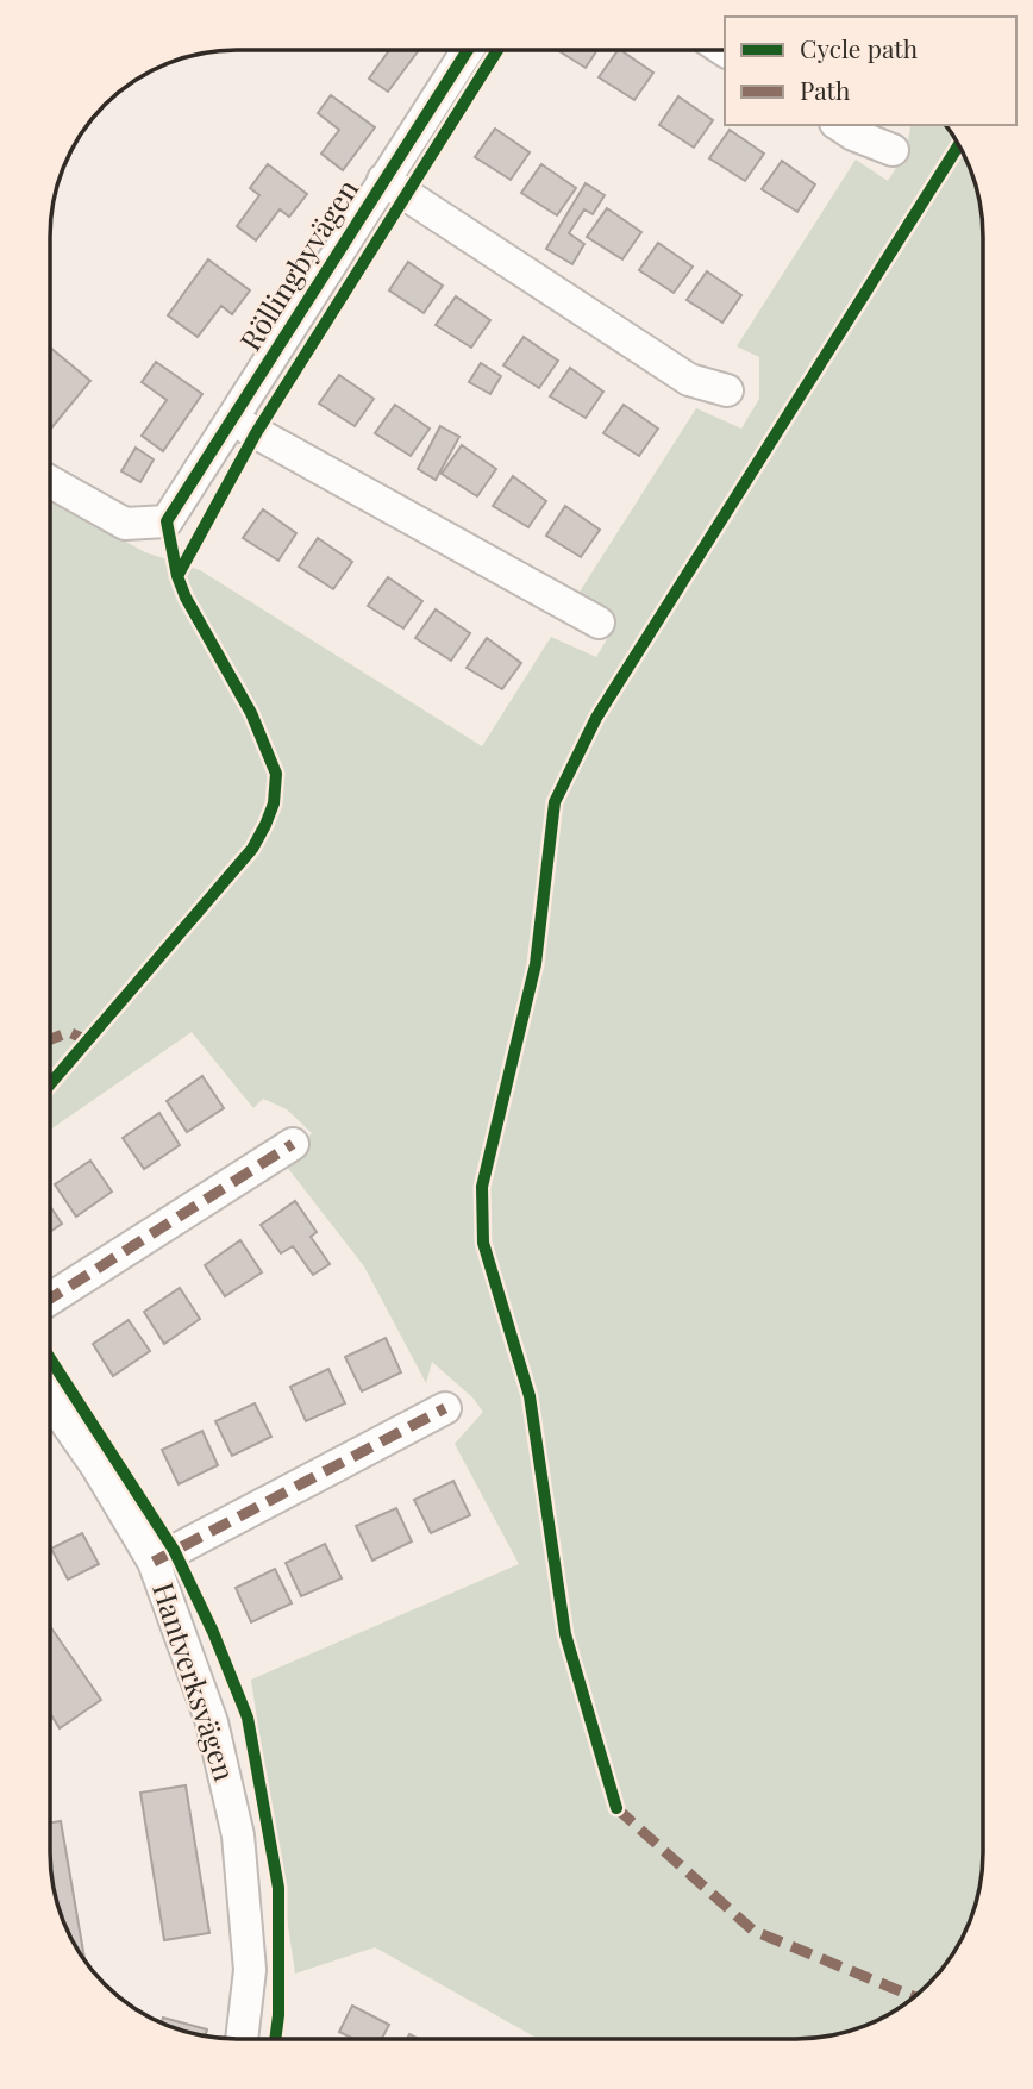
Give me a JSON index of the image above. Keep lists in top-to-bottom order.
{
  "streets": {
    "street": ["Röllingbyvägen", "Hantverksvägen"]
  },
  "legend": ["Cycle path", "Path"]
}
